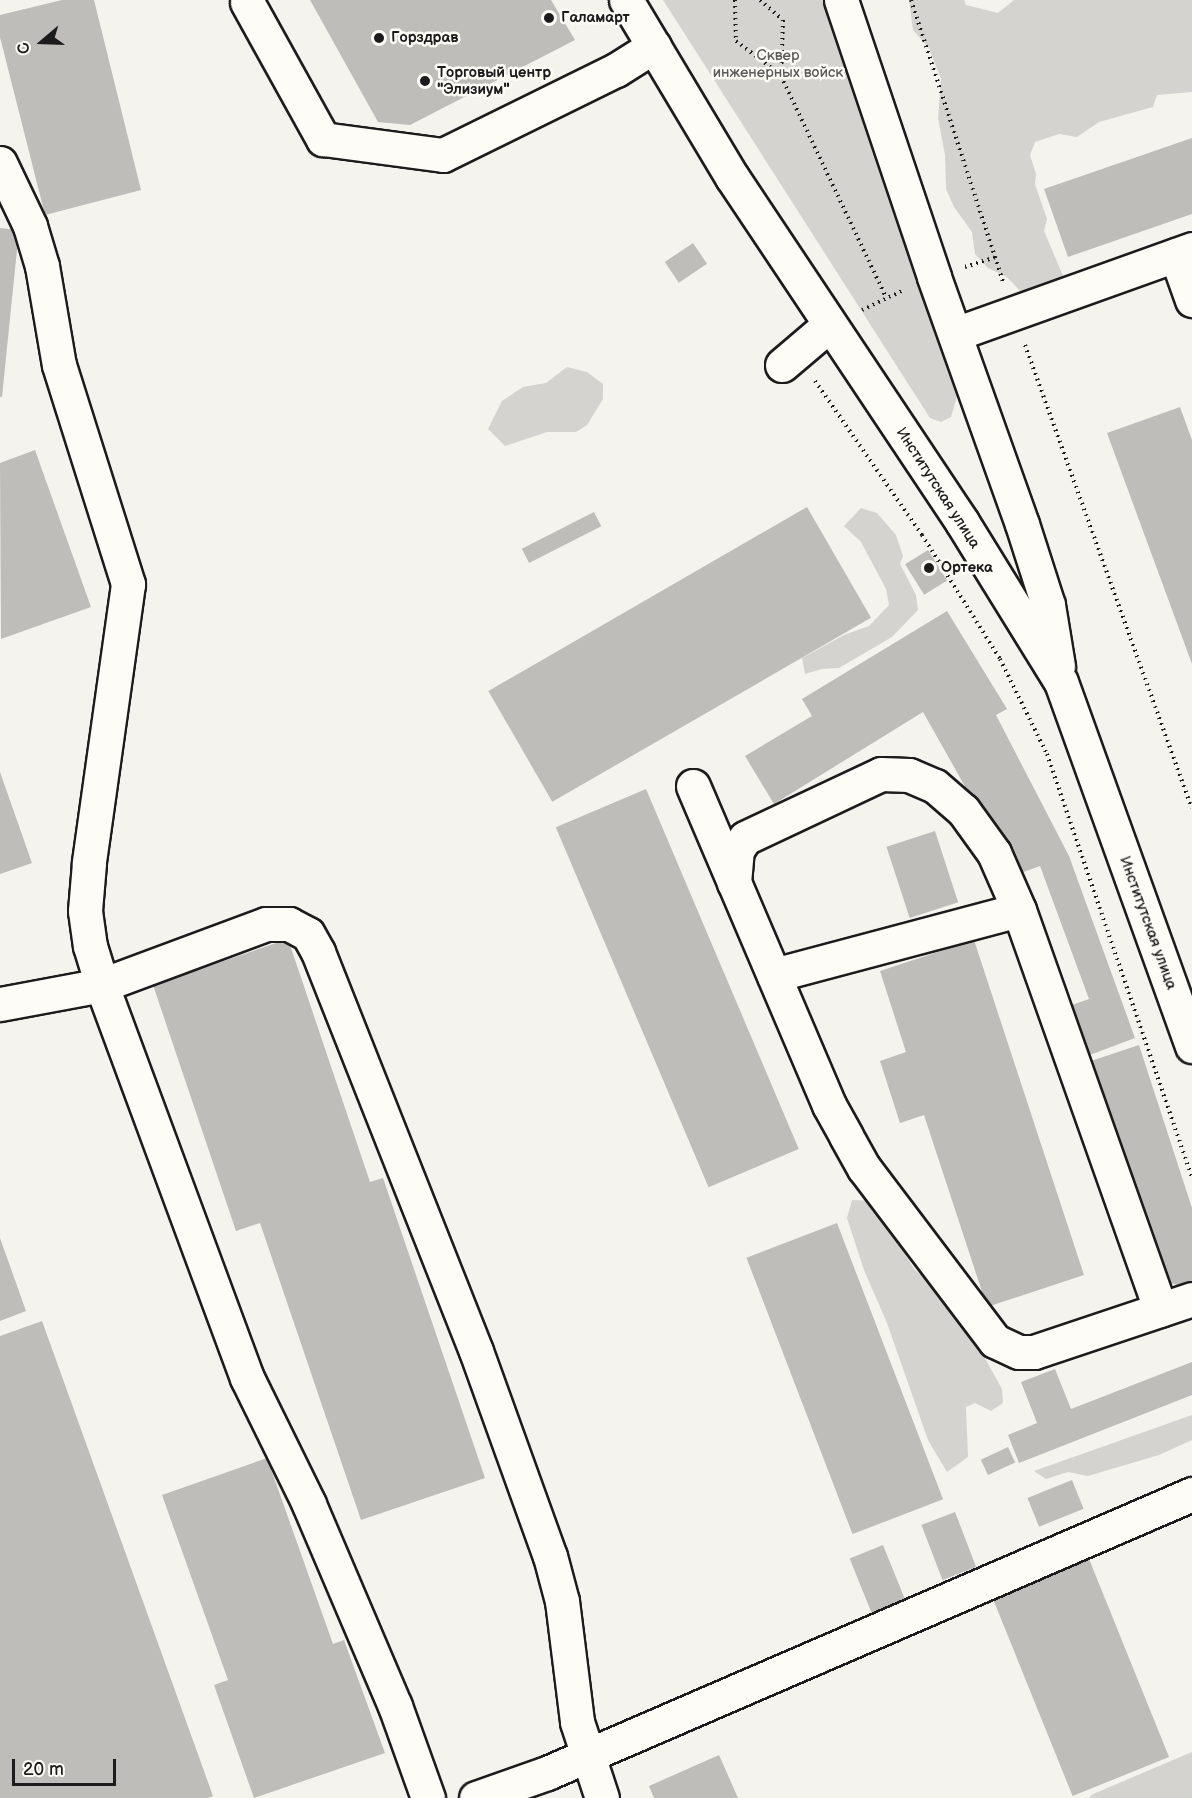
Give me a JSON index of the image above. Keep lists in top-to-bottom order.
{
  "streets": {
    "street": ["Институтская улица"]
  },
  "parks": ["Сквер инженерных войск"],
  "places": [
    "Галамарт",
    "Горздрав",
    "Торговый центр \"Элизиум\"",
    "Ортека"
  ],
  "scale_bar": "20 m",
  "north": "left"
}
